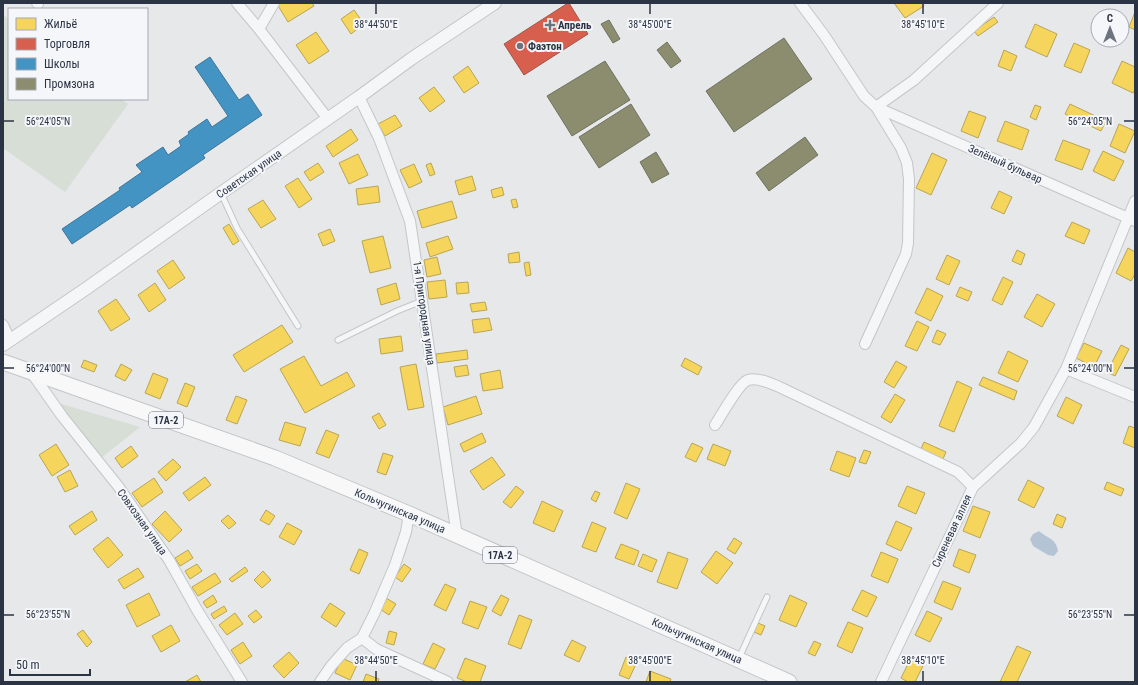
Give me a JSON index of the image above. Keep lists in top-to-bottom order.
{
  "streets": {
    "main road": ["17А-2", "Кольчугинская улица"],
    "street": [
      "Зелёный бульвар",
      "Советская улица",
      "1-я Пригородная улица",
      "Совхозная улица",
      "Сиреневая аллея"
    ]
  },
  "crossings": [
    ["Зелёный бульвар", "Сиреневая аллея"],
    ["Советская улица", "1-я Пригородная улица"],
    ["1-я Пригородная улица", "Кольчугинская улица"],
    ["Кольчугинская улица", "Совхозная улица"]
  ],
  "places": {
    "health": ["Апрель"],
    "other": ["Фаэтон"]
  },
  "legend": [
    "Жильё",
    "Торговля",
    "Школы",
    "Промзона"
  ],
  "scale_bar": "50 m",
  "north": "top",
  "coordinates": [
    "38°44'50\"E",
    "38°45'00\"E",
    "38°45'10\"E",
    "56°24'05\"N",
    "56°24'00\"N",
    "56°23'55\"N"
  ]
}
